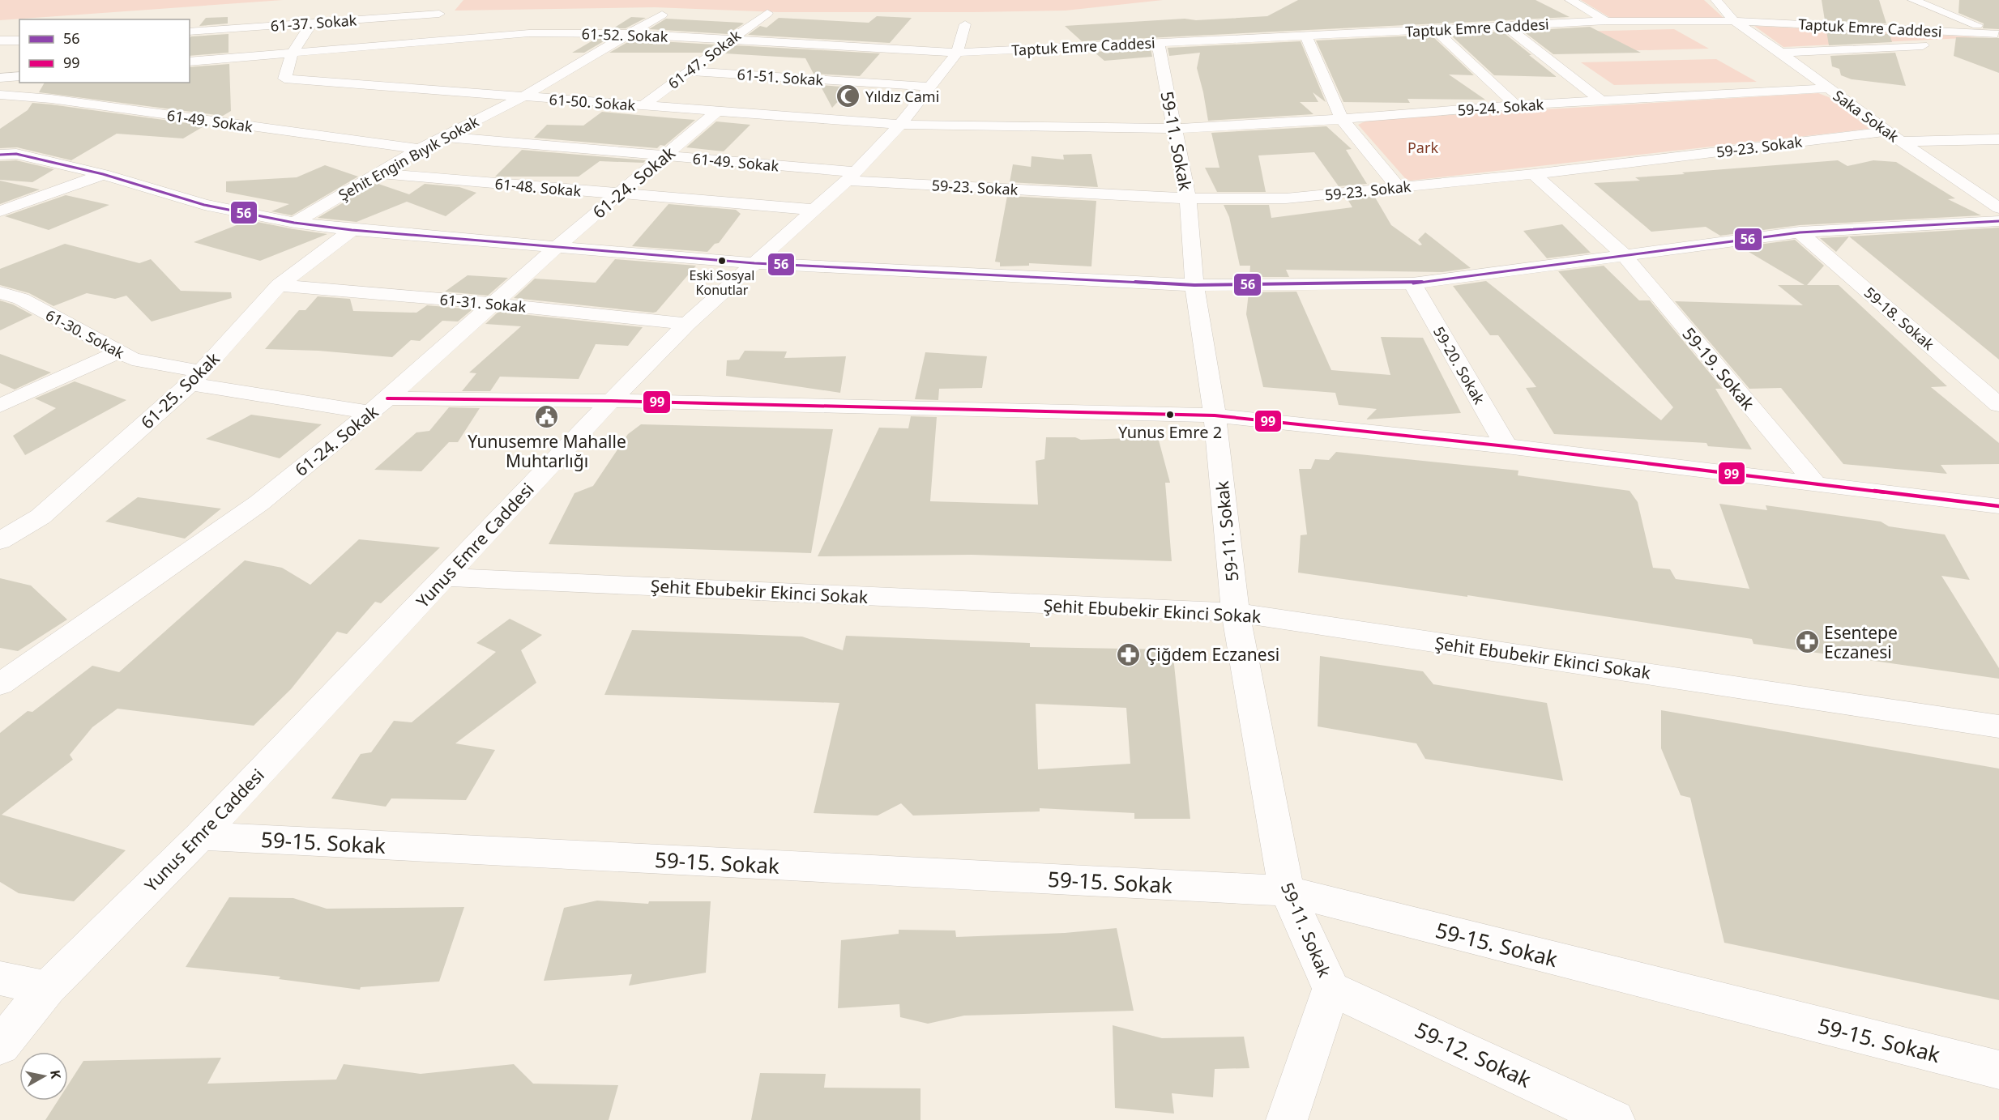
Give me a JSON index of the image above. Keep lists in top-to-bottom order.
{
  "streets": {
    "street": [
      "61-37. Sokak",
      "Taptuk Emre Caddesi",
      "61-52. Sokak",
      "61-47. Sokak",
      "61-51. Sokak",
      "61-50. Sokak",
      "59-24. Sokak",
      "Saka Sokak",
      "61-49. Sokak",
      "59-11. Sokak",
      "59-23. Sokak",
      "Şehit Engin Bıyık Sokak",
      "61-24. Sokak",
      "61-48. Sokak",
      "61-31. Sokak",
      "59-18. Sokak",
      "61-30. Sokak",
      "59-20. Sokak",
      "59-19. Sokak",
      "61-25. Sokak",
      "Yunus Emre Caddesi",
      "Şehit Ebubekir Ekinci Sokak",
      "59-15. Sokak",
      "59-12. Sokak"
    ]
  },
  "crossings": [
    ["61-37. Sokak", "61-52. Sokak"],
    ["Taptuk Emre Caddesi", "61-52. Sokak"],
    ["Taptuk Emre Caddesi", "Saka Sokak"],
    ["Taptuk Emre Caddesi", "59-11. Sokak"],
    ["Taptuk Emre Caddesi", "Yunus Emre Caddesi"],
    ["61-52. Sokak", "61-47. Sokak"],
    ["61-52. Sokak", "61-50. Sokak"],
    ["61-52. Sokak", "Şehit Engin Bıyık Sokak"],
    ["61-52. Sokak", "Yunus Emre Caddesi"],
    ["61-47. Sokak", "61-51. Sokak"],
    ["61-47. Sokak", "61-50. Sokak"],
    ["61-51. Sokak", "Yunus Emre Caddesi"],
    ["61-50. Sokak", "Şehit Engin Bıyık Sokak"],
    ["61-50. Sokak", "61-24. Sokak"],
    ["61-50. Sokak", "Yunus Emre Caddesi"],
    ["59-24. Sokak", "Saka Sokak"],
    ["59-24. Sokak", "59-11. Sokak"],
    ["Saka Sokak", "59-23. Sokak"],
    ["61-49. Sokak", "59-23. Sokak"],
    ["61-49. Sokak", "Şehit Engin Bıyık Sokak"],
    ["61-49. Sokak", "61-24. Sokak"],
    ["61-49. Sokak", "Yunus Emre Caddesi"],
    ["59-11. Sokak", "59-23. Sokak"],
    ["59-11. Sokak", "Şehit Ebubekir Ekinci Sokak"],
    ["59-11. Sokak", "59-15. Sokak"],
    ["59-11. Sokak", "59-12. Sokak"],
    ["59-23. Sokak", "59-19. Sokak"],
    ["59-23. Sokak", "Yunus Emre Caddesi"],
    ["Şehit Engin Bıyık Sokak", "61-48. Sokak"],
    ["61-24. Sokak", "61-48. Sokak"],
    ["61-24. Sokak", "61-31. Sokak"],
    ["61-24. Sokak", "61-30. Sokak"],
    ["61-48. Sokak", "Yunus Emre Caddesi"],
    ["61-31. Sokak", "61-25. Sokak"],
    ["61-31. Sokak", "Yunus Emre Caddesi"],
    ["61-30. Sokak", "61-25. Sokak"],
    ["Yunus Emre Caddesi", "Şehit Ebubekir Ekinci Sokak"],
    ["Yunus Emre Caddesi", "59-15. Sokak"]
  ],
  "parks": ["Park"],
  "places": {
    "mosque": ["Yıldız Cami"],
    "other": ["Eski Sosyal Konutlar", "Yunus Emre 2"],
    "public building": ["Yunusemre Mahalle Muhtarlığı"],
    "pharmacy": ["Esentepe Eczanesi", "Çiğdem Eczanesi"]
  },
  "lines": ["transit line 56", "transit line 99"],
  "legend": ["56", "99"],
  "north": "right"
}
